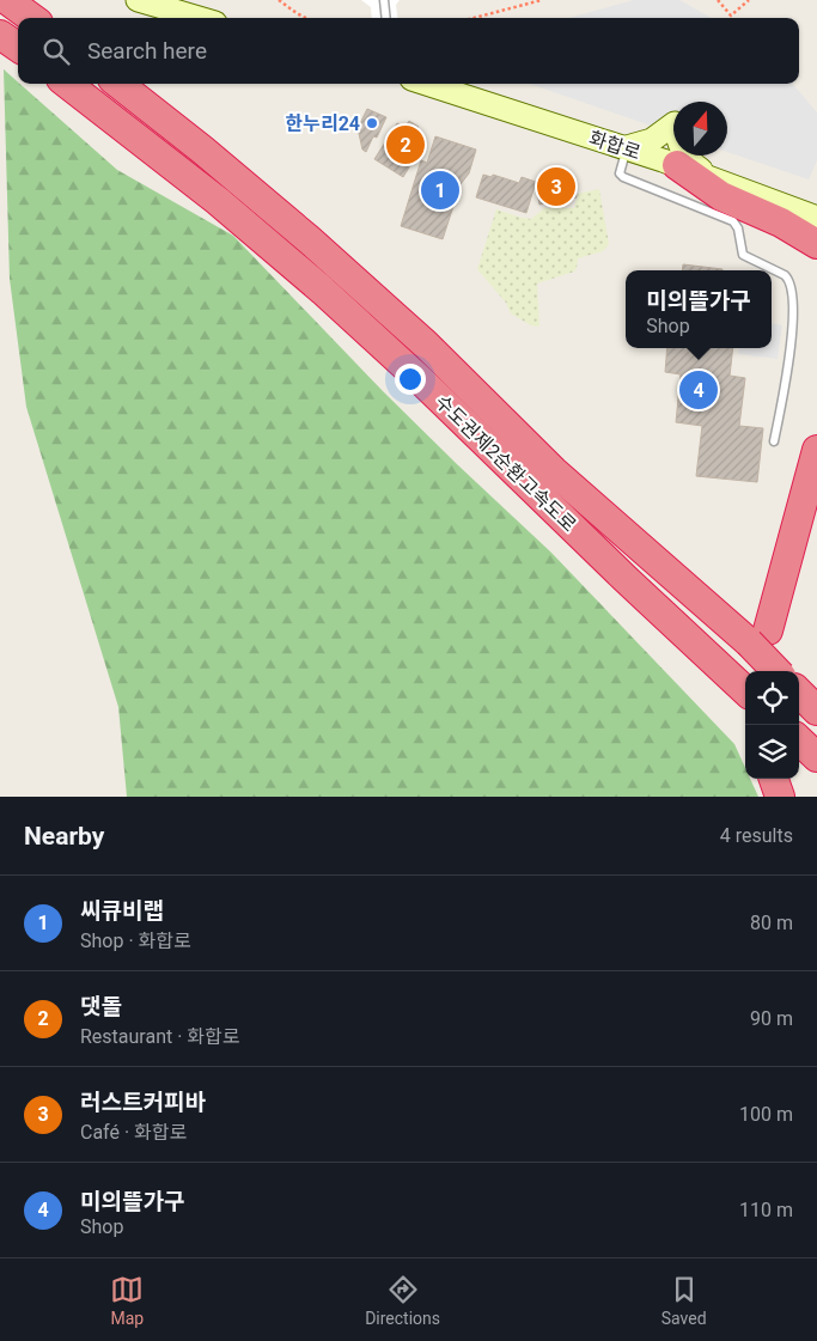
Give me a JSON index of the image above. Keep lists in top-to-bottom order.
{
  "streets": {
    "highway": ["수도권제2순환고속도로"],
    "main road": ["화합로"]
  },
  "places": ["한누리24"],
  "north": "top",
  "page": {
    "search": "Search here",
    "pins": [
      "2",
      "3",
      "1",
      "4"
    ],
    "popup": ["미의뜰가구", "Shop"],
    "heading": ["Nearby", "4 results"],
    "list": [
      {
        "mark": "1",
        "name": "씨큐비랩",
        "note": "Shop · 화합로",
        "value": "80 m"
      },
      {
        "mark": "2",
        "name": "댓돌",
        "note": "Restaurant · 화합로",
        "value": "90 m"
      },
      {
        "mark": "3",
        "name": "러스트커피바",
        "note": "Café · 화합로",
        "value": "100 m"
      },
      {
        "mark": "4",
        "name": "미의뜰가구",
        "note": "Shop",
        "value": "110 m"
      }
    ],
    "nav": ["Map", "Directions", "Saved"]
  }
}
